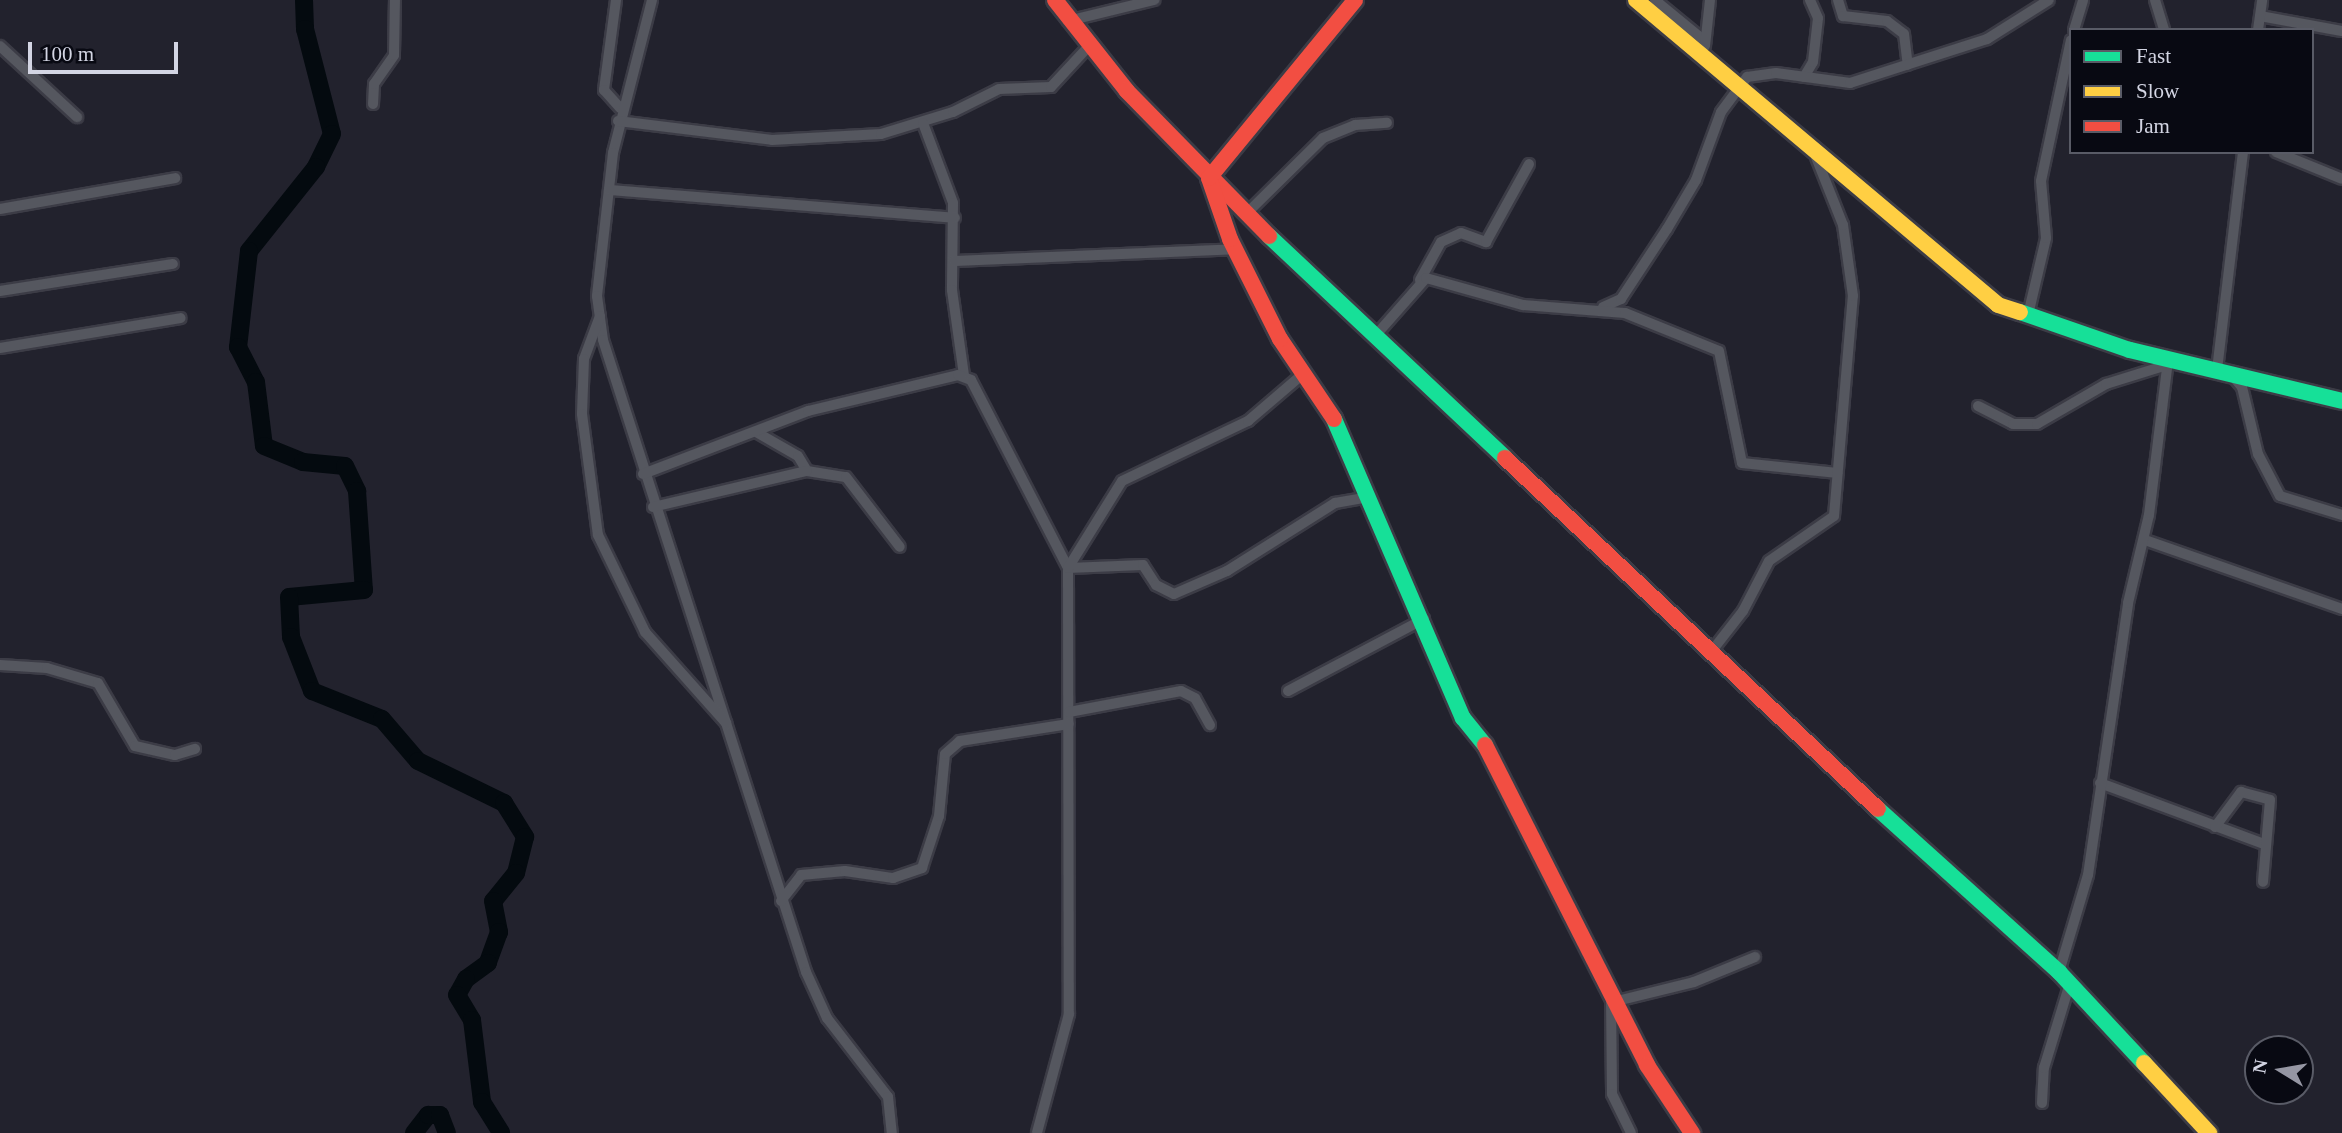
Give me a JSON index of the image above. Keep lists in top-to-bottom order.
{
  "legend": ["Fast", "Slow", "Jam"],
  "scale_bar": "100 m",
  "north": "left"
}
